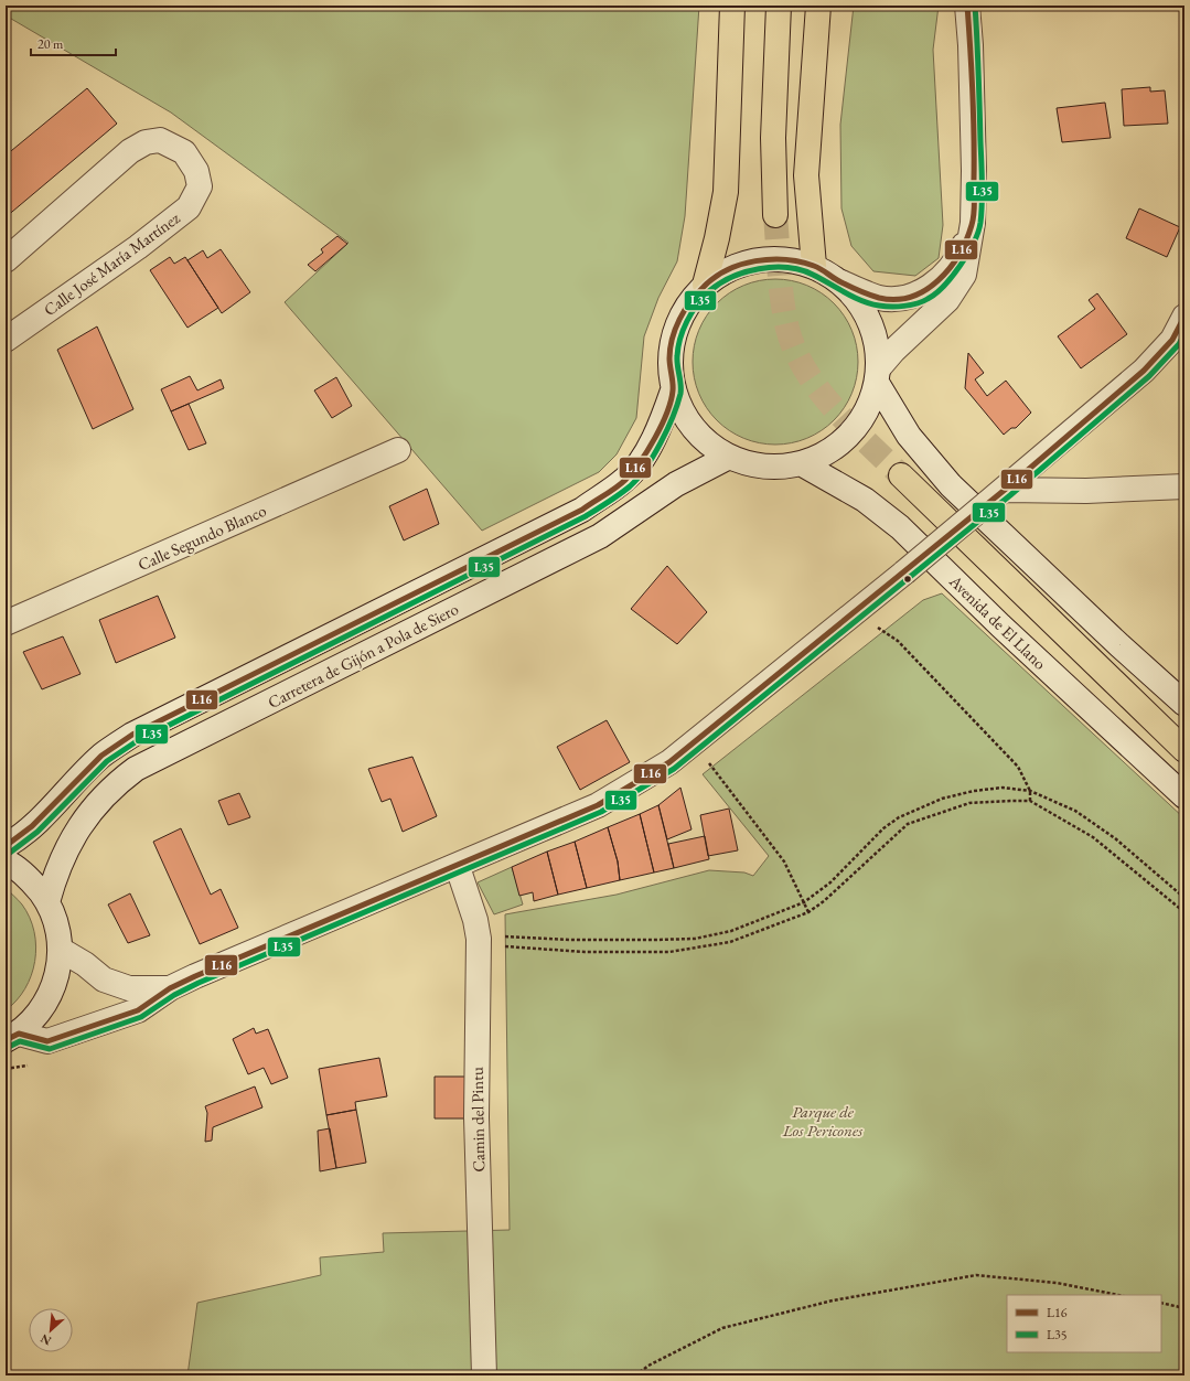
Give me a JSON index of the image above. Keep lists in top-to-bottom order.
{
  "streets": {
    "street": [
      "Calle José María Martínez",
      "Calle Segundo Blanco",
      "Avenida de El Llano",
      "Carretera de Gijón a Pola de Siero",
      "Camin del Pintu"
    ]
  },
  "parks": ["Parque de Los Pericones"],
  "lines": ["transit line L16", "transit line L35"],
  "legend": ["L16", "L35"],
  "scale_bar": "20 m",
  "north": "bottom left"
}
